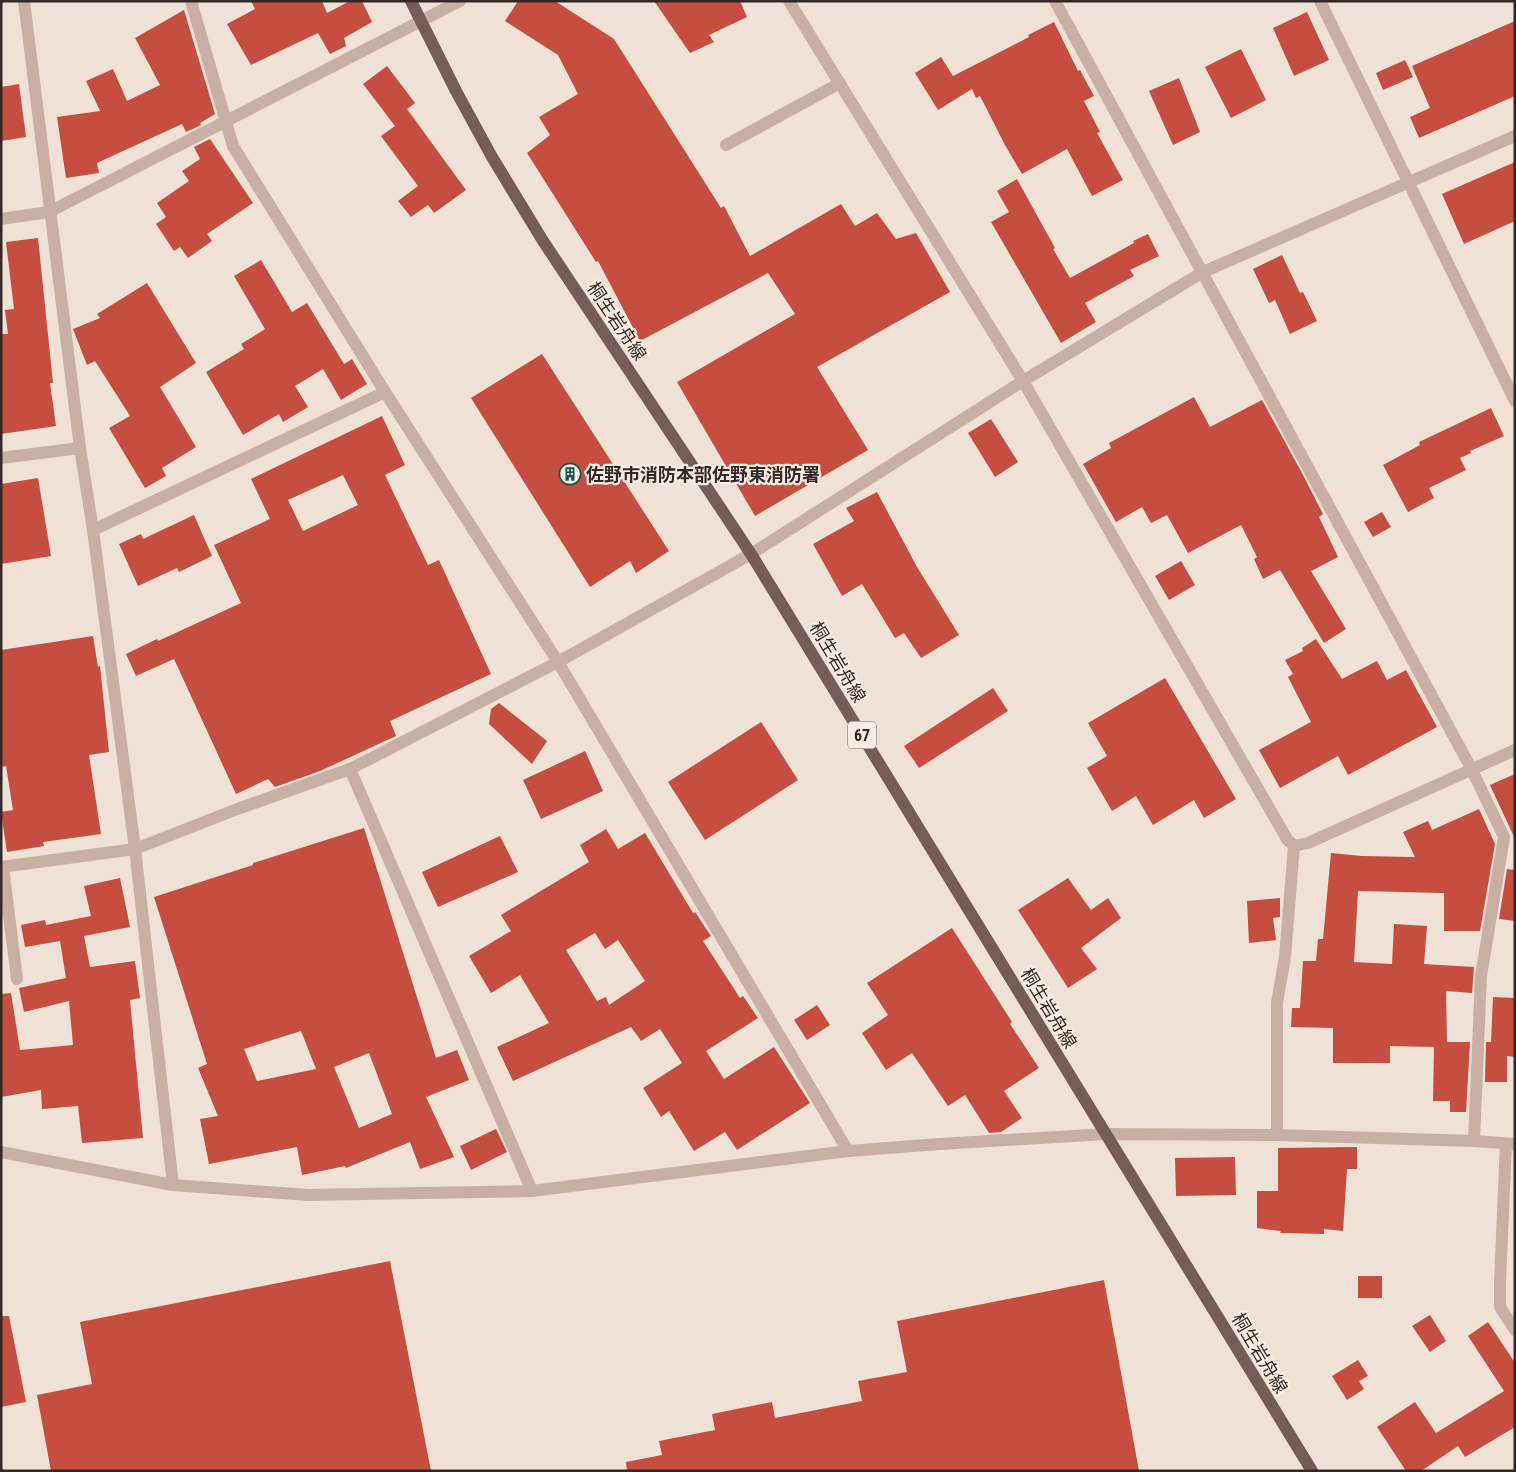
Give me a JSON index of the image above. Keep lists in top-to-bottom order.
{
  "streets": {
    "main road": ["桐生岩舟線", "67"]
  },
  "places": {
    "building": ["佐野市消防本部佐野東消防署"]
  }
}
